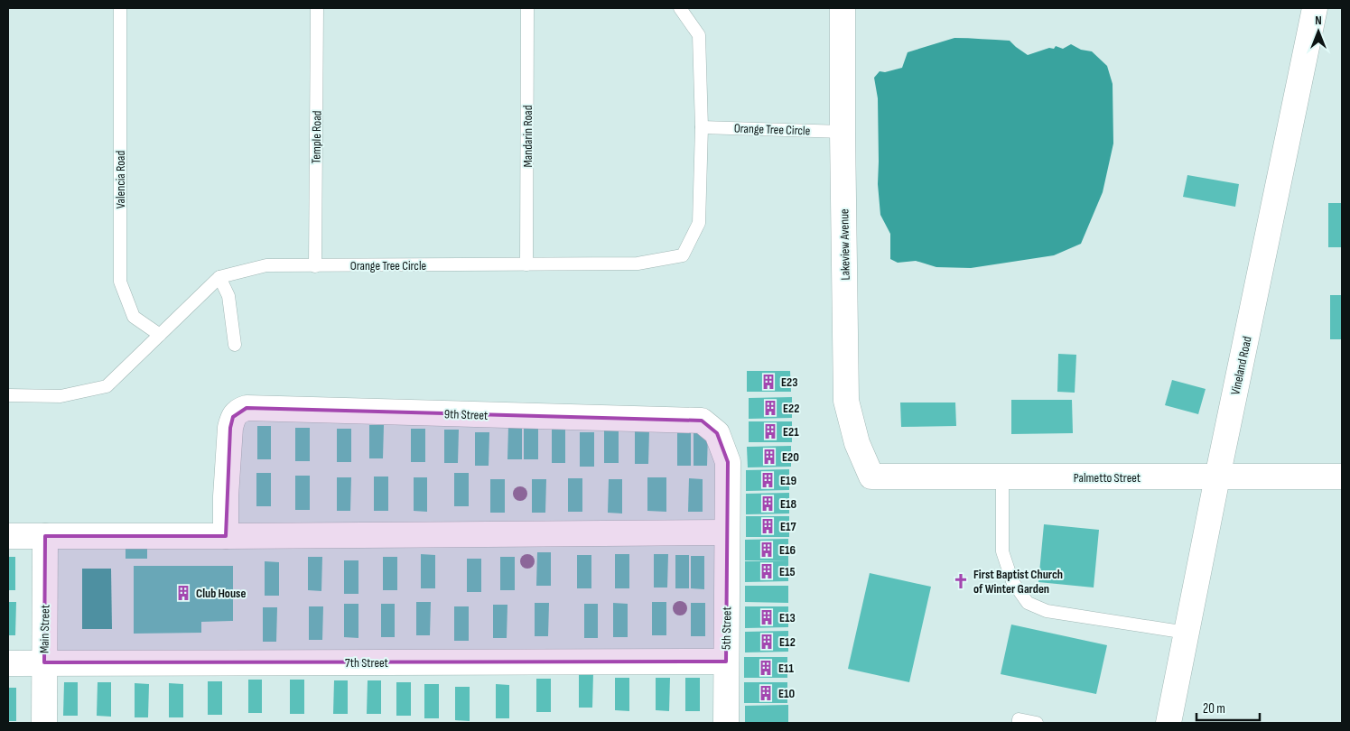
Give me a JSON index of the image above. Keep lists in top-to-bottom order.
{
  "streets": {
    "street": [
      "Lakeview Avenue",
      "Vineland Road",
      "9th Street",
      "Palmetto Street",
      "5th Street",
      "Main Street",
      "7th Street"
    ],
    "lane": [
      "Orange Tree Circle",
      "Mandarin Road",
      "Temple Road",
      "Valencia Road"
    ]
  },
  "crossings": [
    ["Orange Tree Circle", "Mandarin Road"],
    ["Orange Tree Circle", "Temple Road"],
    ["Orange Tree Circle", "Valencia Road"],
    ["Orange Tree Circle", "Lakeview Avenue"],
    ["Lakeview Avenue", "Palmetto Street"],
    ["Vineland Road", "Palmetto Street"],
    ["9th Street", "5th Street"],
    ["5th Street", "7th Street"],
    ["Main Street", "7th Street"]
  ],
  "places": {
    "building": [
      "E23",
      "E22",
      "E21",
      "E20",
      "E19",
      "E18",
      "E17",
      "E16",
      "E15",
      "Club House",
      "E13",
      "E12",
      "E11",
      "E10"
    ],
    "church": ["First Baptist Church of Winter Garden"]
  },
  "scale_bar": "20 m",
  "north": "top"
}
